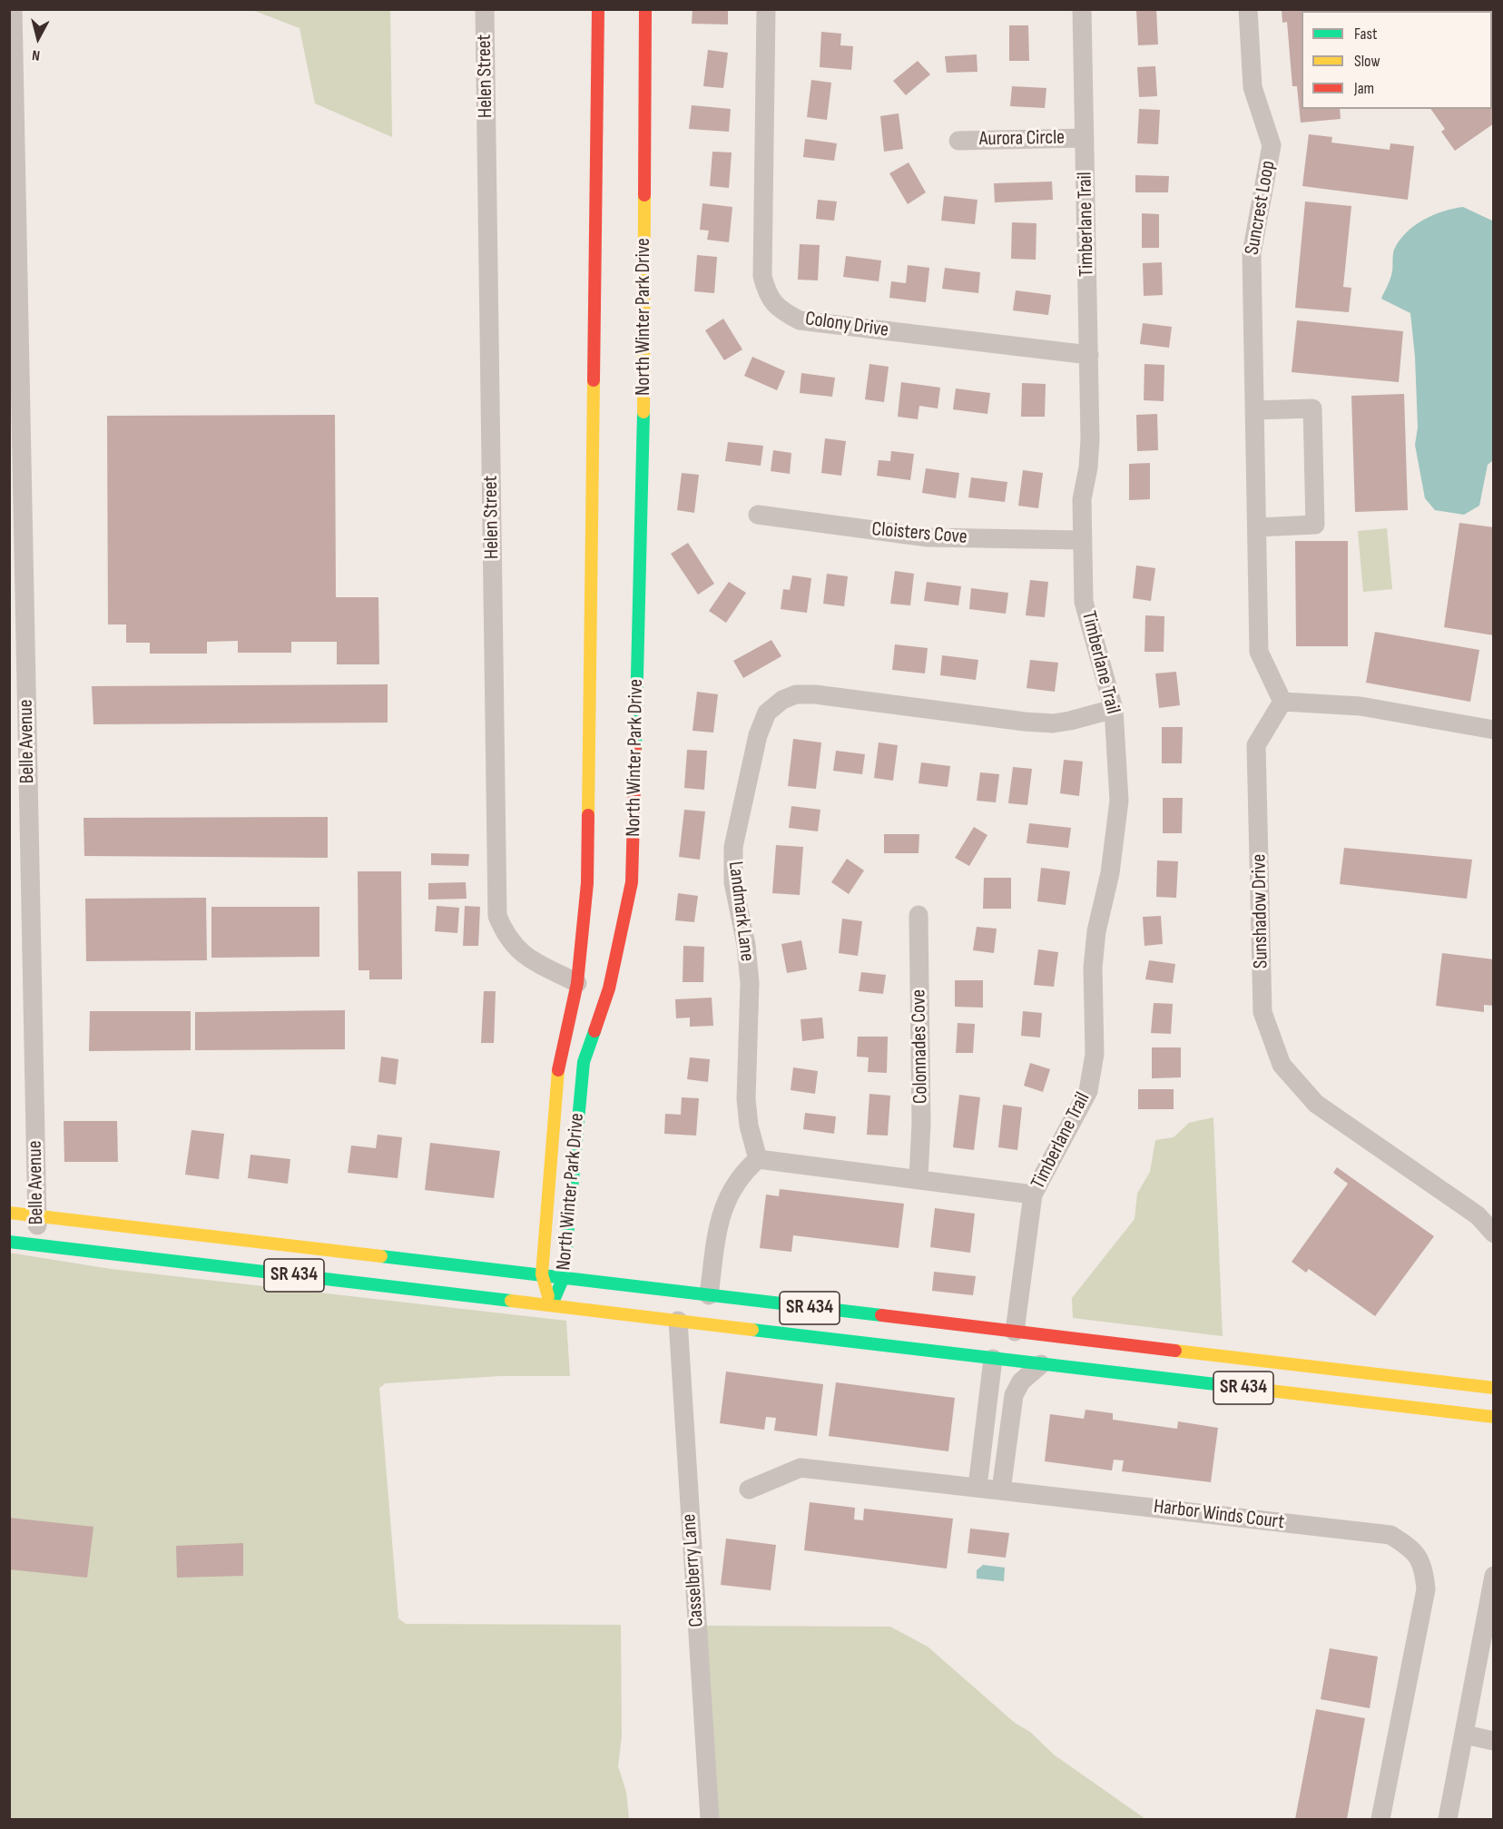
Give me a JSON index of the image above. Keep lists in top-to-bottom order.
{
  "streets": {
    "main road": ["North Winter Park Drive", "SR 434"],
    "street": [
      "Helen Street",
      "Aurora Circle",
      "Suncrest Loop",
      "Timberlane Trail",
      "Colony Drive",
      "Cloisters Cove",
      "Belle Avenue",
      "Landmark Lane",
      "Sunshadow Drive",
      "Colonnades Cove",
      "Harbor Winds Court",
      "Casselberry Lane"
    ]
  },
  "crossings": [
    ["Helen Street", "North Winter Park Drive"],
    ["Aurora Circle", "Timberlane Trail"],
    ["Suncrest Loop", "Sunshadow Drive"],
    ["Timberlane Trail", "Colony Drive"],
    ["Timberlane Trail", "Cloisters Cove"],
    ["Timberlane Trail", "Landmark Lane"],
    ["Timberlane Trail", "SR 434"],
    ["North Winter Park Drive", "SR 434"],
    ["Belle Avenue", "SR 434"],
    ["SR 434", "Casselberry Lane"]
  ],
  "legend": ["Fast", "Slow", "Jam"],
  "north": "bottom"
}
